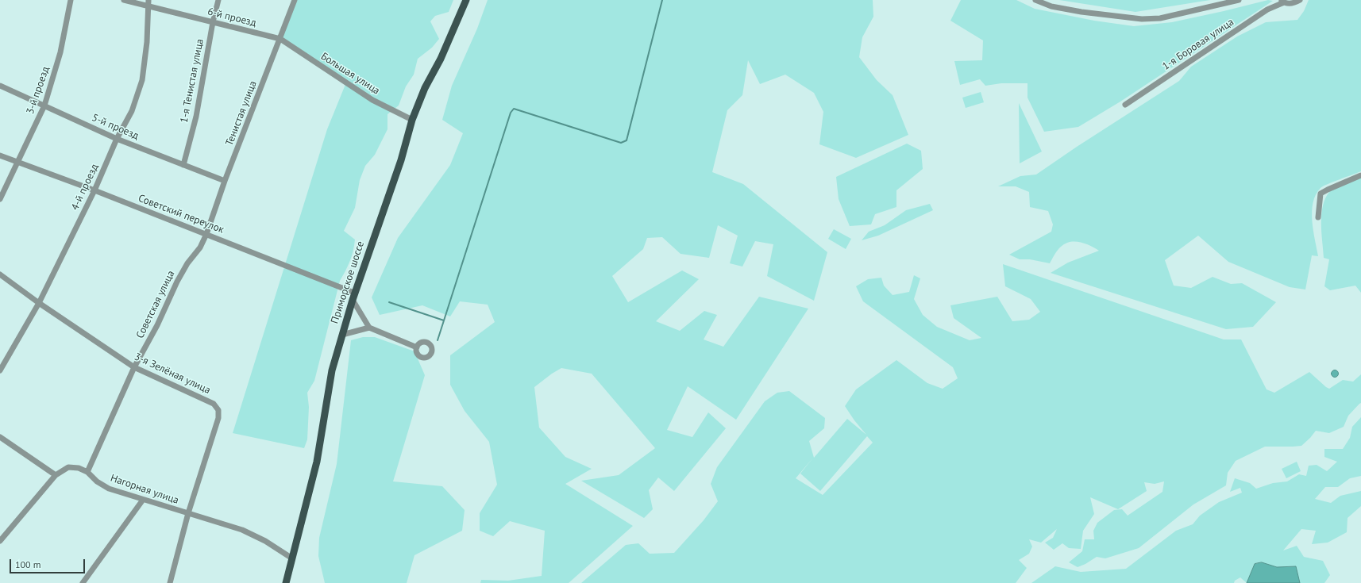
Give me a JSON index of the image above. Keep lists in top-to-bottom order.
{
  "streets": {
    "main road": ["Приморское шоссе"],
    "street": [
      "6-й проезд",
      "1-я Боровая улица",
      "Большая улица",
      "1-я Тенистая улица",
      "3-й проезд",
      "Тенистая улица",
      "5-й проезд",
      "4-й проезд",
      "Советский переулок",
      "Советская улица",
      "3-я Зелёная улица",
      "Нагорная улица"
    ]
  },
  "crossings": [
    ["6-й проезд", "Большая улица"],
    ["6-й проезд", "1-я Тенистая улица"],
    ["6-й проезд", "Тенистая улица"],
    ["6-й проезд", "4-й проезд"],
    ["Большая улица", "Тенистая улица"],
    ["Большая улица", "Приморское шоссе"],
    ["1-я Тенистая улица", "5-й проезд"],
    ["3-й проезд", "5-й проезд"],
    ["3-й проезд", "Советский переулок"],
    ["Тенистая улица", "5-й проезд"],
    ["Тенистая улица", "Советский переулок"],
    ["Тенистая улица", "Советская улица"],
    ["5-й проезд", "4-й проезд"],
    ["4-й проезд", "Советский переулок"],
    ["4-й проезд", "3-я Зелёная улица"],
    ["Советский переулок", "Приморское шоссе"],
    ["Советский переулок", "Советская улица"],
    ["Приморское шоссе", "Нагорная улица"],
    ["Советская улица", "3-я Зелёная улица"],
    ["Советская улица", "Нагорная улица"],
    ["3-я Зелёная улица", "Нагорная улица"]
  ],
  "scale_bar": "100 m"
}
